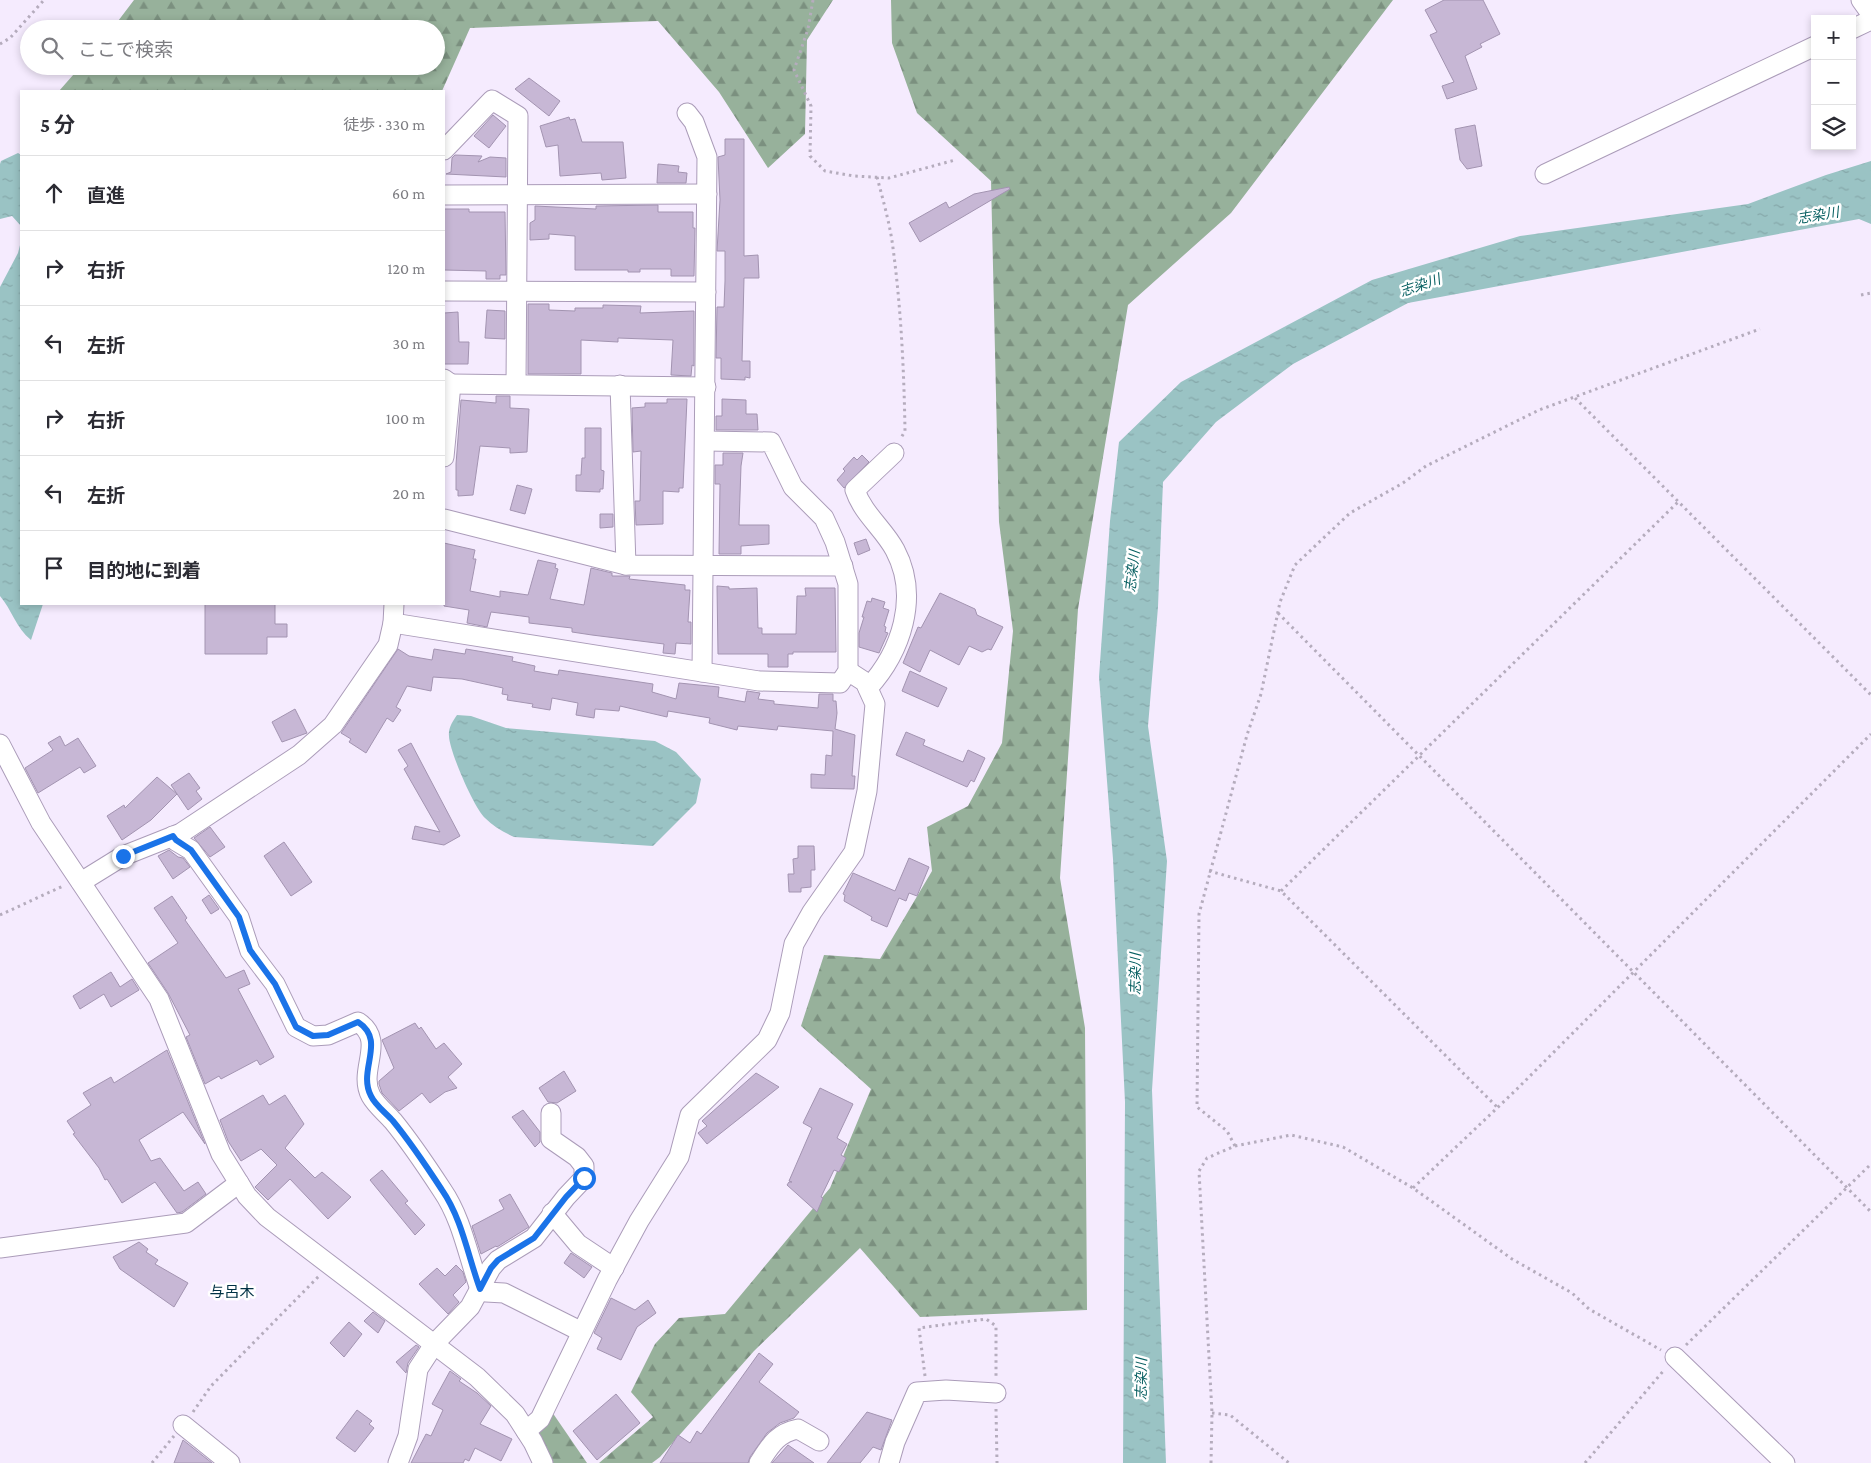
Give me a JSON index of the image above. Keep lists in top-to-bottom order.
{
  "districts": ["与呂木"],
  "water": ["志染川"],
  "page": {
    "map_buttons": ["+", "−"],
    "search": "ここで検索",
    "heading": ["5 分", "徒歩 · 330 m"],
    "list": [
      ["直進", "60 m"],
      ["右折", "120 m"],
      ["左折", "30 m"],
      ["右折", "100 m"],
      ["左折", "20 m"],
      "目的地に到着"
    ]
  }
}
